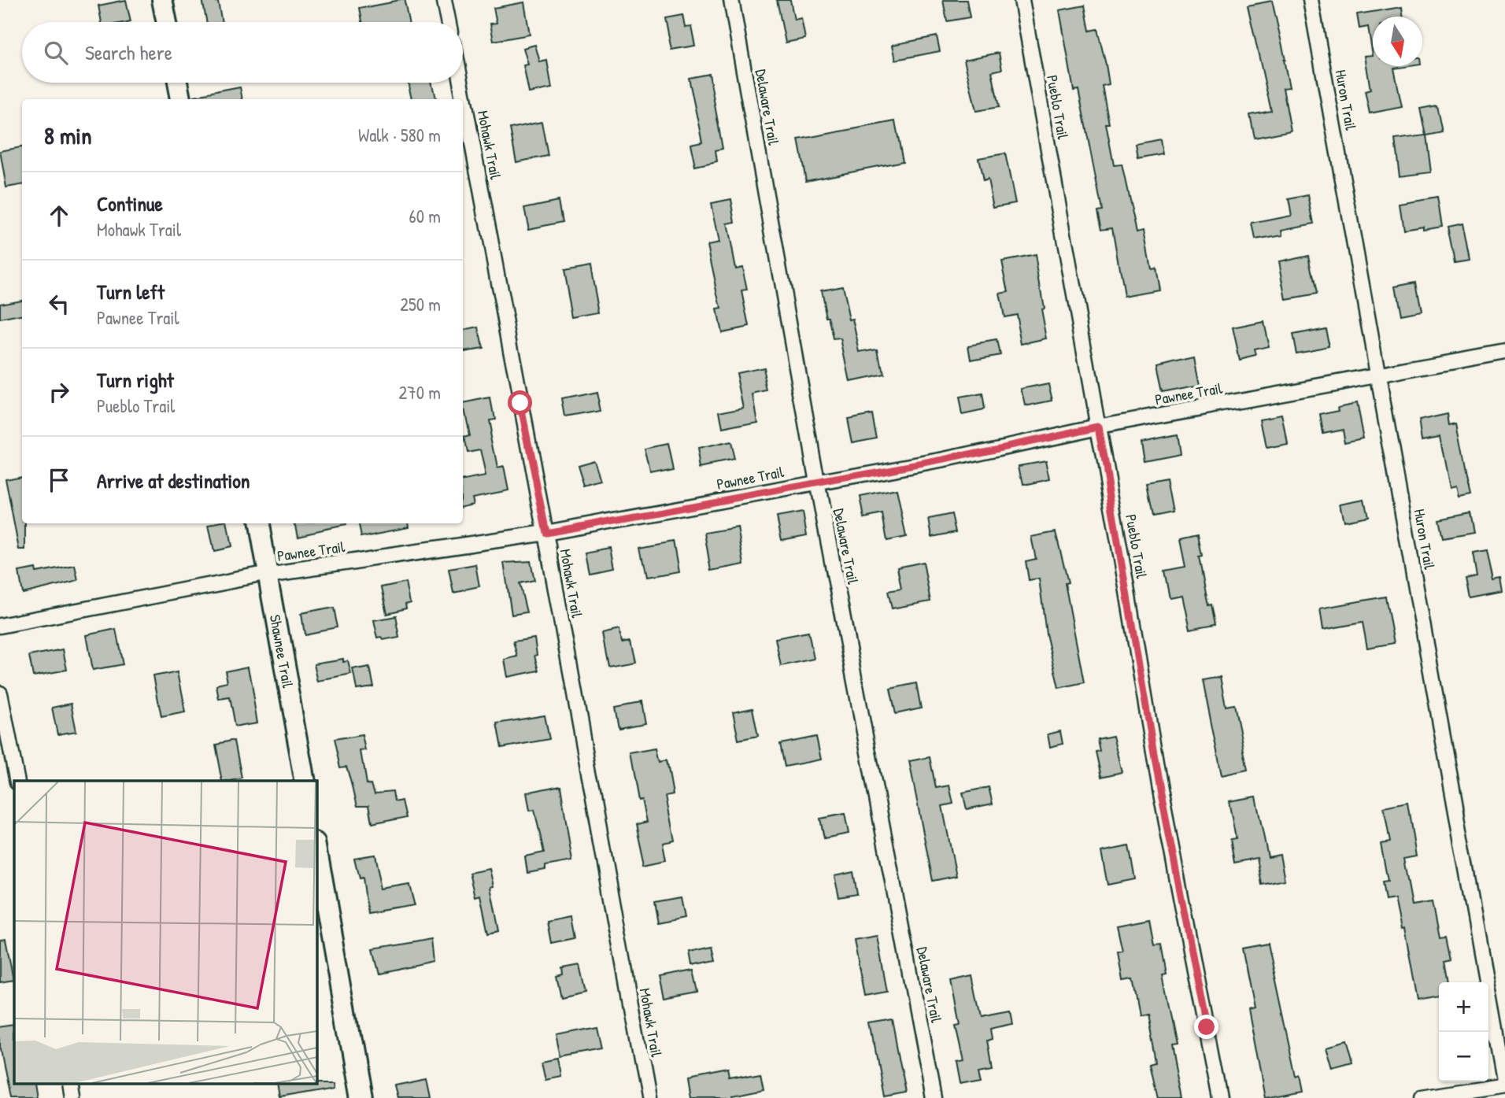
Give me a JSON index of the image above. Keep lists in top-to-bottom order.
{
  "streets": {
    "street": [
      "Huron Trail",
      "Delaware Trail",
      "Pueblo Trail",
      "Mohawk Trail",
      "Pawnee Trail",
      "Shawnee Trail"
    ]
  },
  "crossings": [
    ["Huron Trail", "Pawnee Trail"],
    ["Delaware Trail", "Pawnee Trail"],
    ["Pueblo Trail", "Pawnee Trail"],
    ["Mohawk Trail", "Pawnee Trail"],
    ["Pawnee Trail", "Shawnee Trail"]
  ],
  "north": "bottom",
  "page": {
    "search": "Search here",
    "heading": ["8 min", "Walk · 580 m"],
    "list": [
      ["Continue", "Mohawk Trail", "60 m"],
      ["Turn left", "Pawnee Trail", "250 m"],
      ["Turn right", "Pueblo Trail", "270 m"],
      "Arrive at destination"
    ],
    "map_buttons": ["+", "−"]
  }
}
